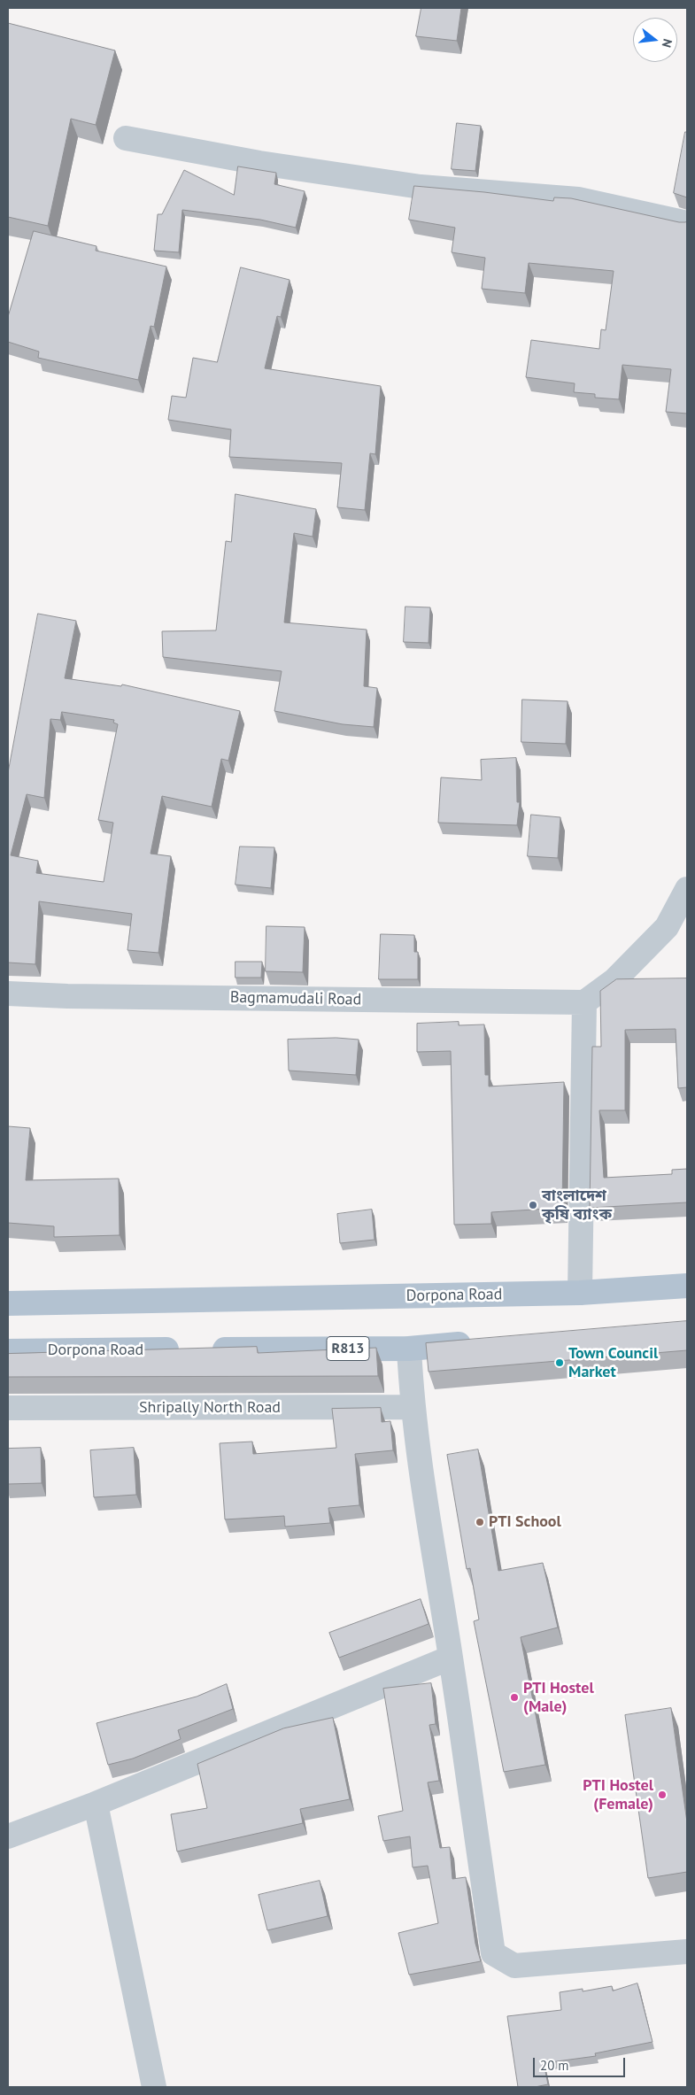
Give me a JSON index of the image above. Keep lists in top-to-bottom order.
{
  "streets": {
    "main road": ["Dorpona Road", "R813"],
    "street": ["Bagmamudali Road", "Shripally North Road"]
  },
  "places": [
    "বাংলাদেশ কৃষি ব্যাংক",
    "Town Council Market",
    "PTI School",
    "PTI Hostel (Male)",
    "PTI Hostel (Female)"
  ],
  "scale_bar": "20 m",
  "north": "right"
}
